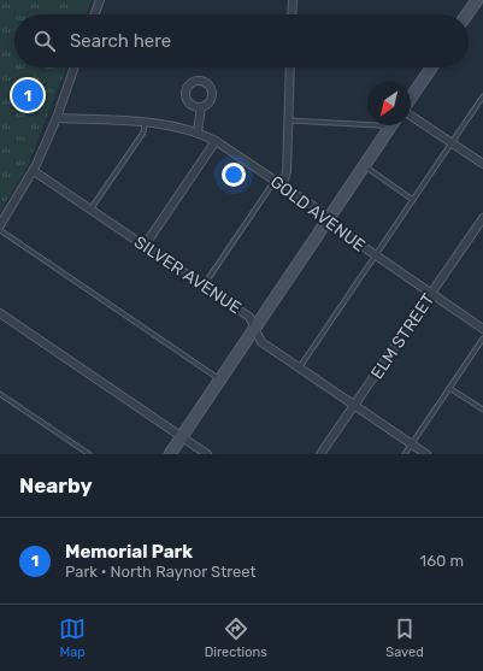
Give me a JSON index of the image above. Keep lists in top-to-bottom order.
{
  "streets": {
    "street": ["GOLD AVENUE", "SILVER AVENUE", "ELM STREET"]
  },
  "crossings": [
    ["GOLD AVENUE", "ELM STREET"],
    ["SILVER AVENUE", "ELM STREET"]
  ],
  "north": "bottom left",
  "page": {
    "search": "Search here",
    "pins": "1",
    "heading": "Nearby",
    "list": [
      {
        "mark": "1",
        "name": "Memorial Park",
        "note": "Park · North Raynor Street",
        "value": "160 m"
      }
    ],
    "nav": ["Map", "Directions", "Saved"]
  }
}
